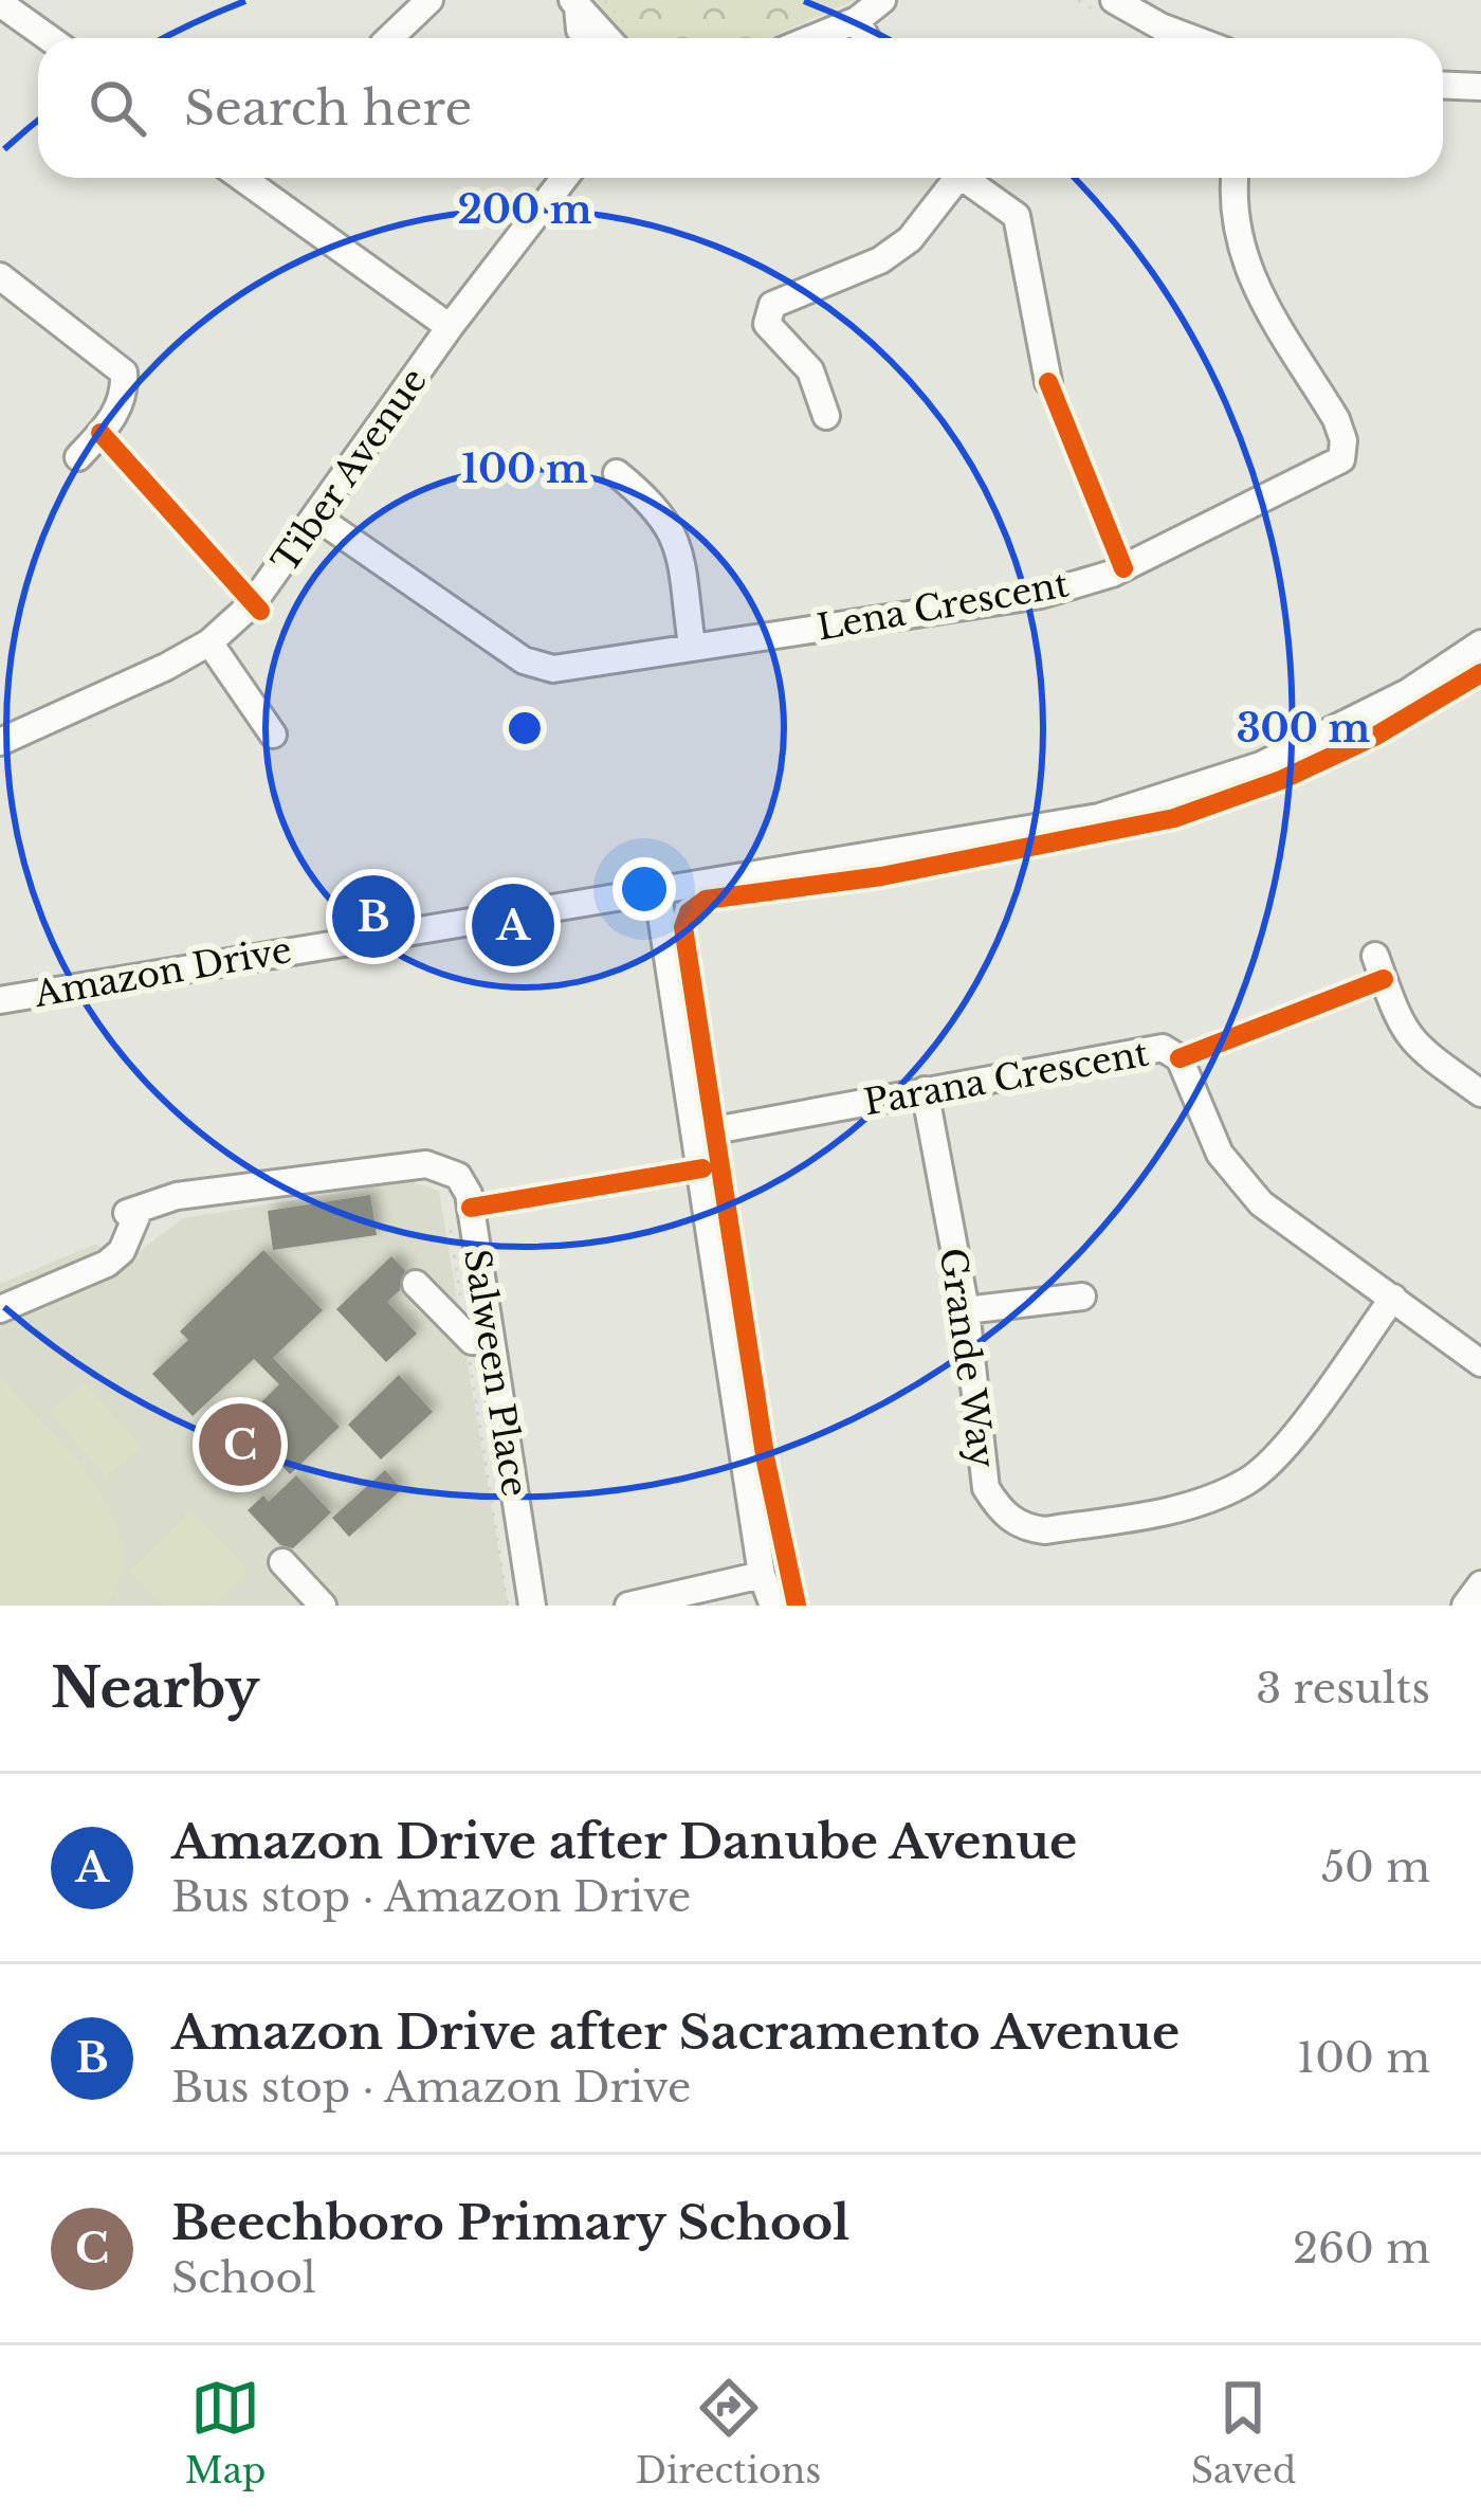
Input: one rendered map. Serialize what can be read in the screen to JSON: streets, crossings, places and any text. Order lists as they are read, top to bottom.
{
  "streets": {
    "street": [
      "Tiber Avenue",
      "Lena Crescent",
      "Amazon Drive",
      "Parana Crescent",
      "Grande Way",
      "Salween Place"
    ]
  },
  "crossings": [
    ["Tiber Avenue", "Lena Crescent"],
    ["Parana Crescent", "Grande Way"]
  ],
  "page": {
    "search": "Search here",
    "pins": ["B", "A", "C"],
    "heading": ["Nearby", "3 results"],
    "list": [
      {
        "mark": "A",
        "name": "Amazon Drive after Danube Avenue",
        "note": "Bus stop · Amazon Drive",
        "value": "50 m"
      },
      {
        "mark": "B",
        "name": "Amazon Drive after Sacramento Avenue",
        "note": "Bus stop · Amazon Drive",
        "value": "100 m"
      },
      {
        "mark": "C",
        "name": "Beechboro Primary School",
        "note": "School",
        "value": "260 m"
      }
    ],
    "nav": ["Map", "Directions", "Saved"]
  },
  "rings": ["200 m", "100 m", "300 m"]
}
